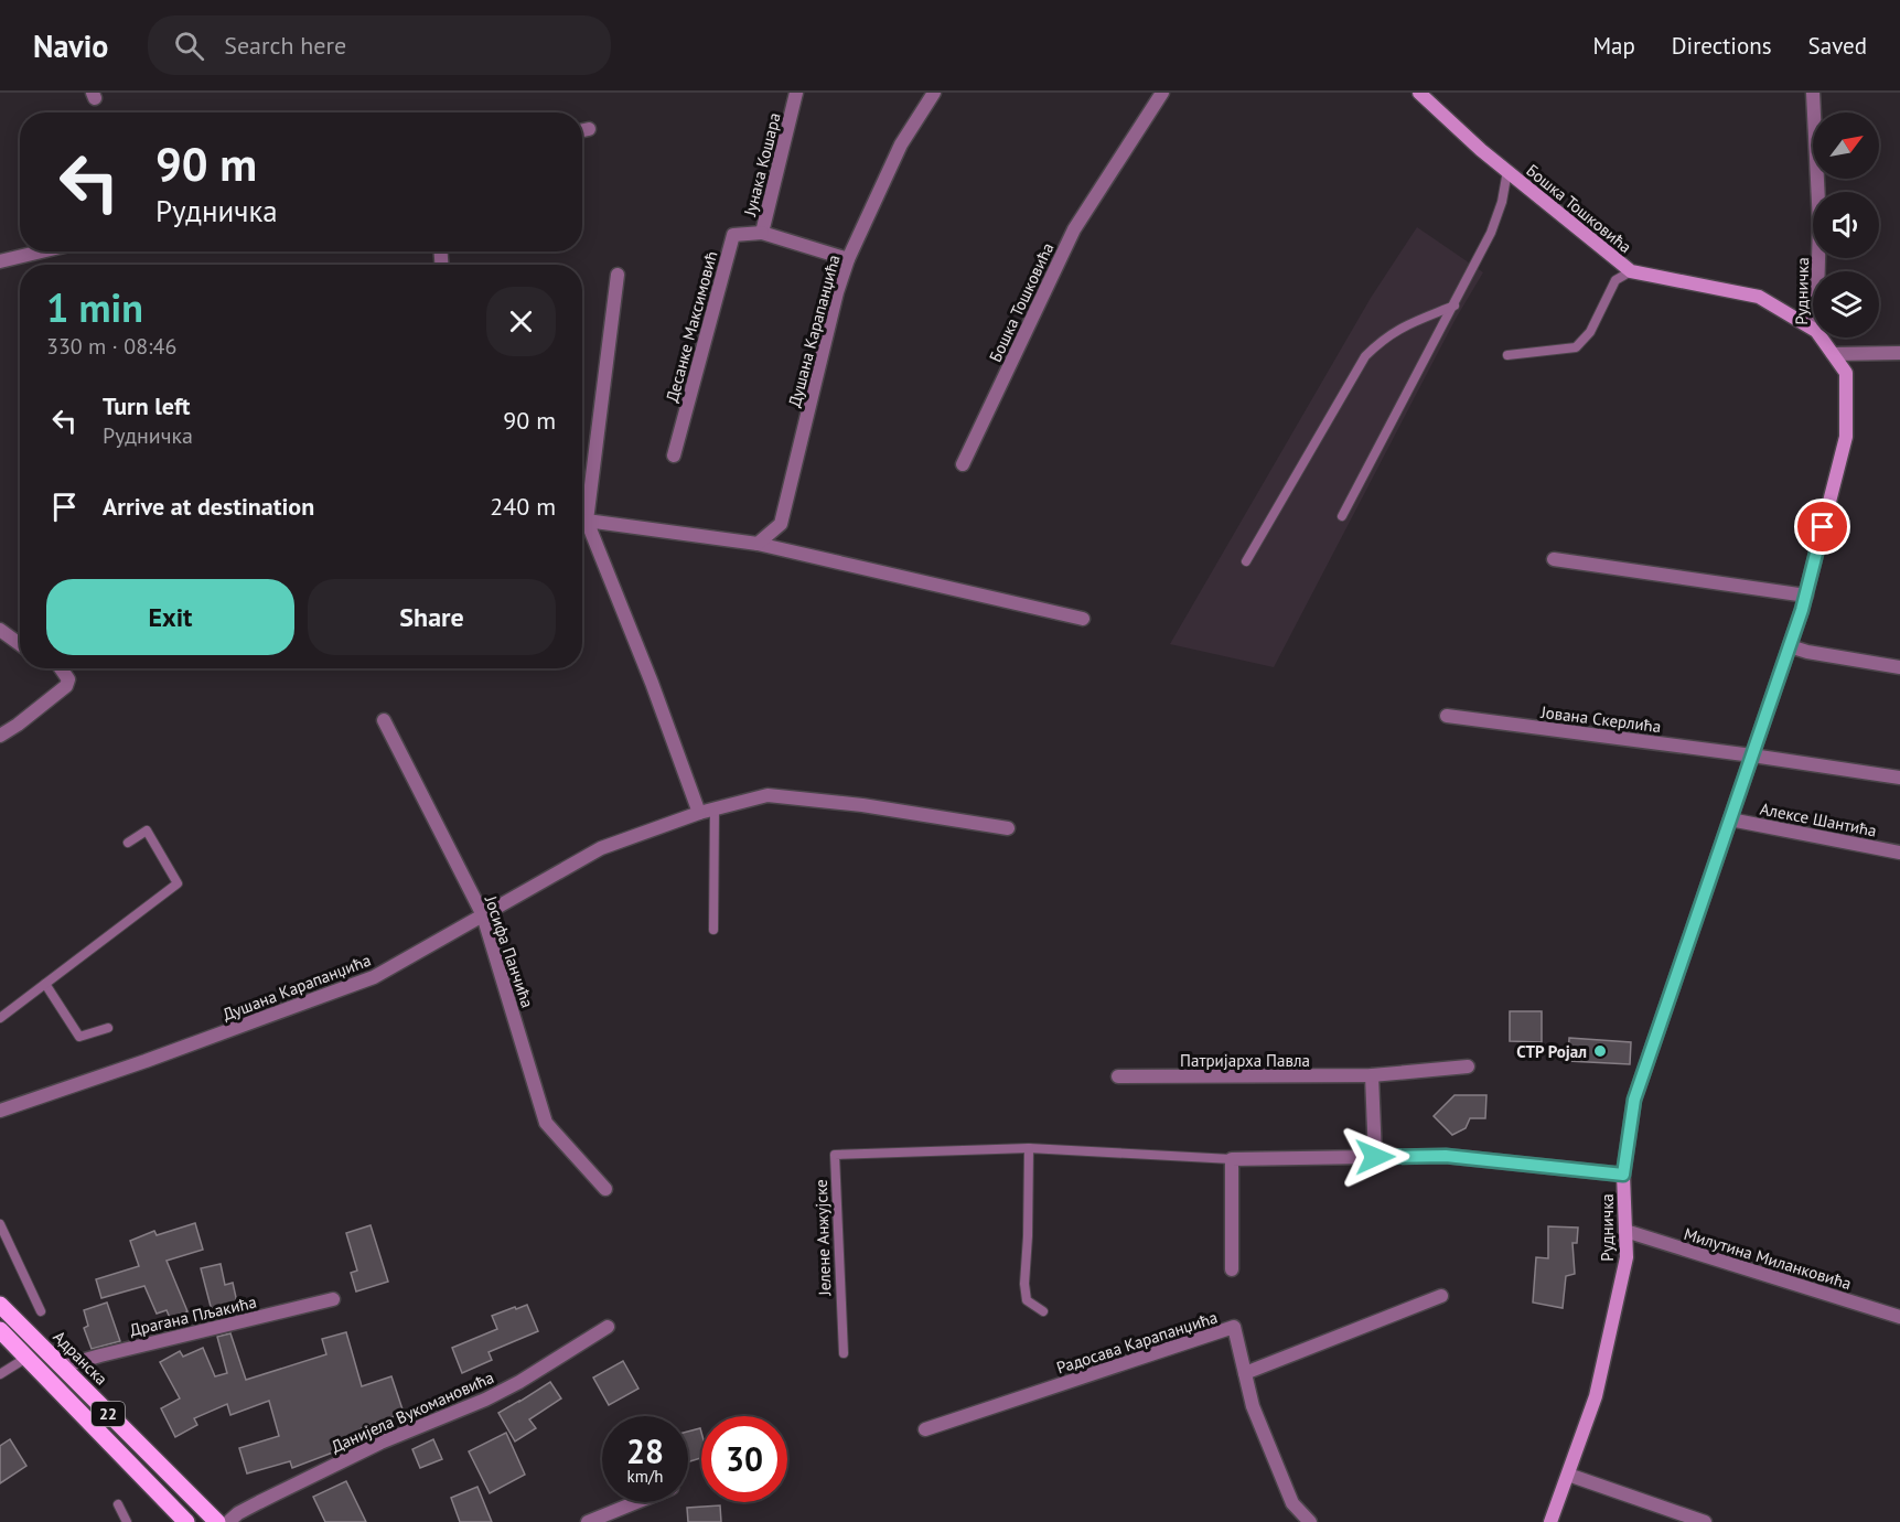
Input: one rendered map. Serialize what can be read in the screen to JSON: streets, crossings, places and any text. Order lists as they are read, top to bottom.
{
  "streets": {
    "main road": ["Адранска", "22"],
    "street": [
      "Јунака Кошара",
      "Бошка Тошковића",
      "Рудничка",
      "Десанке Максимовић",
      "Душана Карапанџића",
      "Јована Скерлића",
      "Алексе Шантића",
      "Јосифа Панчића",
      "Патријарха Павла",
      "Јелене Анжујске",
      "Милутина Миланковића",
      "Драгана Пљакића",
      "Радосава Карапанџића",
      "Данијела Вукомановића"
    ]
  },
  "crossings": [
    ["Јунака Кошара", "Десанке Максимовић"],
    ["Јунака Кошара", "Душана Карапанџића"],
    ["Рудничка", "Јована Скерлића"],
    ["Рудничка", "Алексе Шантића"],
    ["Рудничка", "Јелене Анжујске"],
    ["Рудничка", "Милутина Миланковића"],
    ["Душана Карапанџића", "Јосифа Панчића"],
    ["Драгана Пљакића", "Адранска"]
  ],
  "places": ["СТР Ројал"],
  "north": "top right",
  "page": {
    "header": "Navio",
    "search": "Search here",
    "nav": ["Map", "Directions", "Saved"],
    "turn": ["90 m", "Рудничка"],
    "heading": ["1 min", "330 m · 08:46"],
    "list": [
      {
        "name": "Turn left",
        "note": "Рудничка",
        "value": "90 m"
      },
      {
        "name": "Arrive at destination",
        "value": "240 m"
      }
    ],
    "buttons": ["Exit", "Share"],
    "speed": "28 km/h",
    "limit": "30"
  }
}
